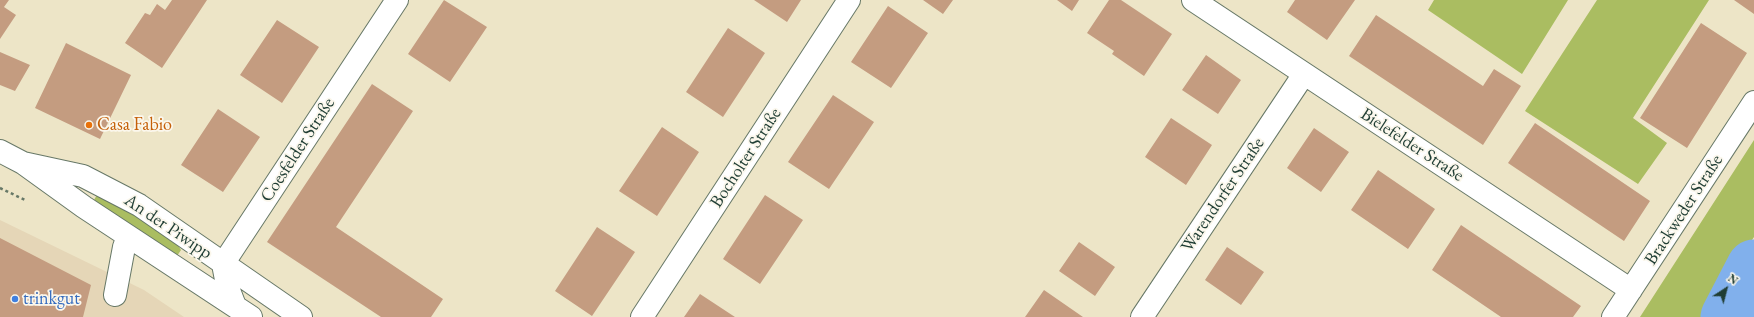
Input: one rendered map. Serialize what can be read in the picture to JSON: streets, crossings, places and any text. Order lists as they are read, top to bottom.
{
  "streets": {
    "street": [
      "Bielefelder Straße",
      "Coesfelder Straße",
      "Bocholter Straße",
      "Warendorfer Straße",
      "Brackweder Straße",
      "An der Piwipp"
    ]
  },
  "crossings": [
    ["Bielefelder Straße", "Warendorfer Straße"],
    ["Bielefelder Straße", "Brackweder Straße"],
    ["Coesfelder Straße", "An der Piwipp"]
  ],
  "places": ["Casa Fabio", "trinkgut"],
  "north": "top right"
}
